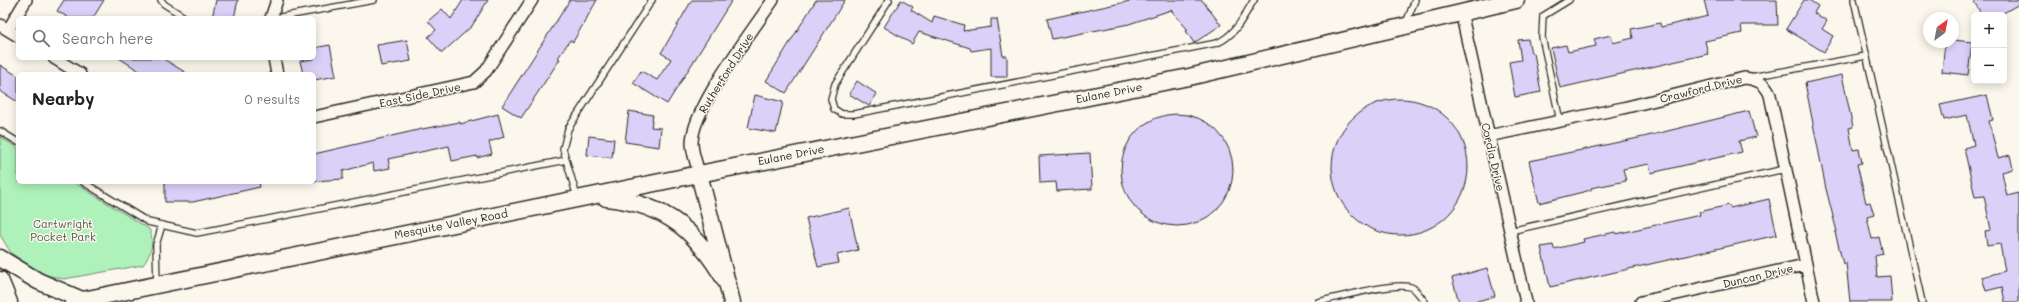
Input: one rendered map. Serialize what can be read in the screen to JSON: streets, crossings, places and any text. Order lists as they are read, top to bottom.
{
  "streets": {
    "street": [
      "Rutherford Drive",
      "Crawford Drive",
      "Eulane Drive",
      "East Side Drive",
      "Cordia Drive",
      "Mesquite Valley Road",
      "Duncan Drive"
    ]
  },
  "crossings": [
    ["Rutherford Drive", "Eulane Drive"],
    ["Rutherford Drive", "Mesquite Valley Road"],
    ["Crawford Drive", "Cordia Drive"],
    ["Crawford Drive", "Duncan Drive"],
    ["Eulane Drive", "Cordia Drive"],
    ["Eulane Drive", "Mesquite Valley Road"]
  ],
  "parks": ["Cartwright Pocket Park"],
  "north": "top right",
  "page": {
    "map_buttons": ["+", "−"],
    "search": "Search here",
    "heading": ["Nearby", "0 results"]
  }
}
